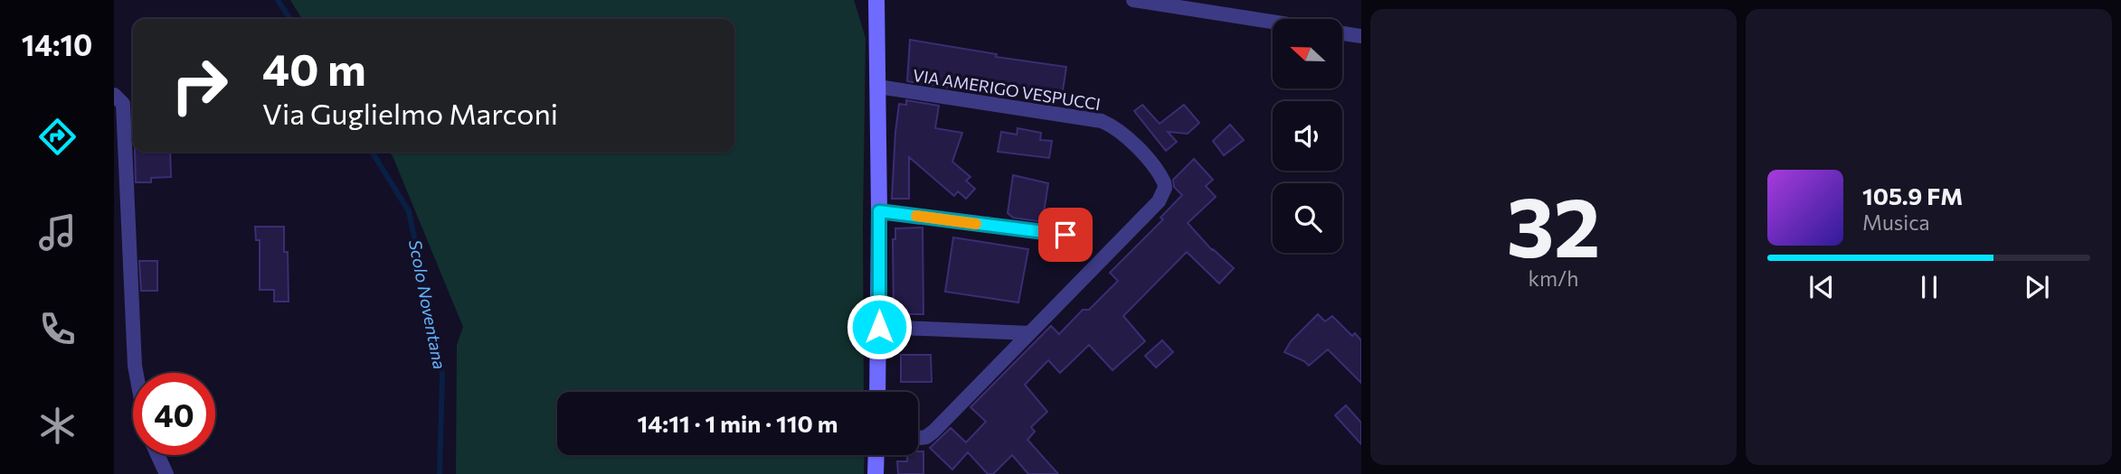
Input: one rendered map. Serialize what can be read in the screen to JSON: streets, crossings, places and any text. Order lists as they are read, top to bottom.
{
  "streets": {
    "street": ["VIA AMERIGO VESPUCCI"]
  },
  "water": ["Scolo Noventana"],
  "north": "left",
  "page": {
    "tabs": "14:10",
    "tile": ["32", "km/h"],
    "turn": ["40 m", "Via Guglielmo Marconi"],
    "song": ["105.9 FM", "Musica"],
    "limit": "40",
    "trip": "14:11 · 1 min · 110 m"
  }
}
